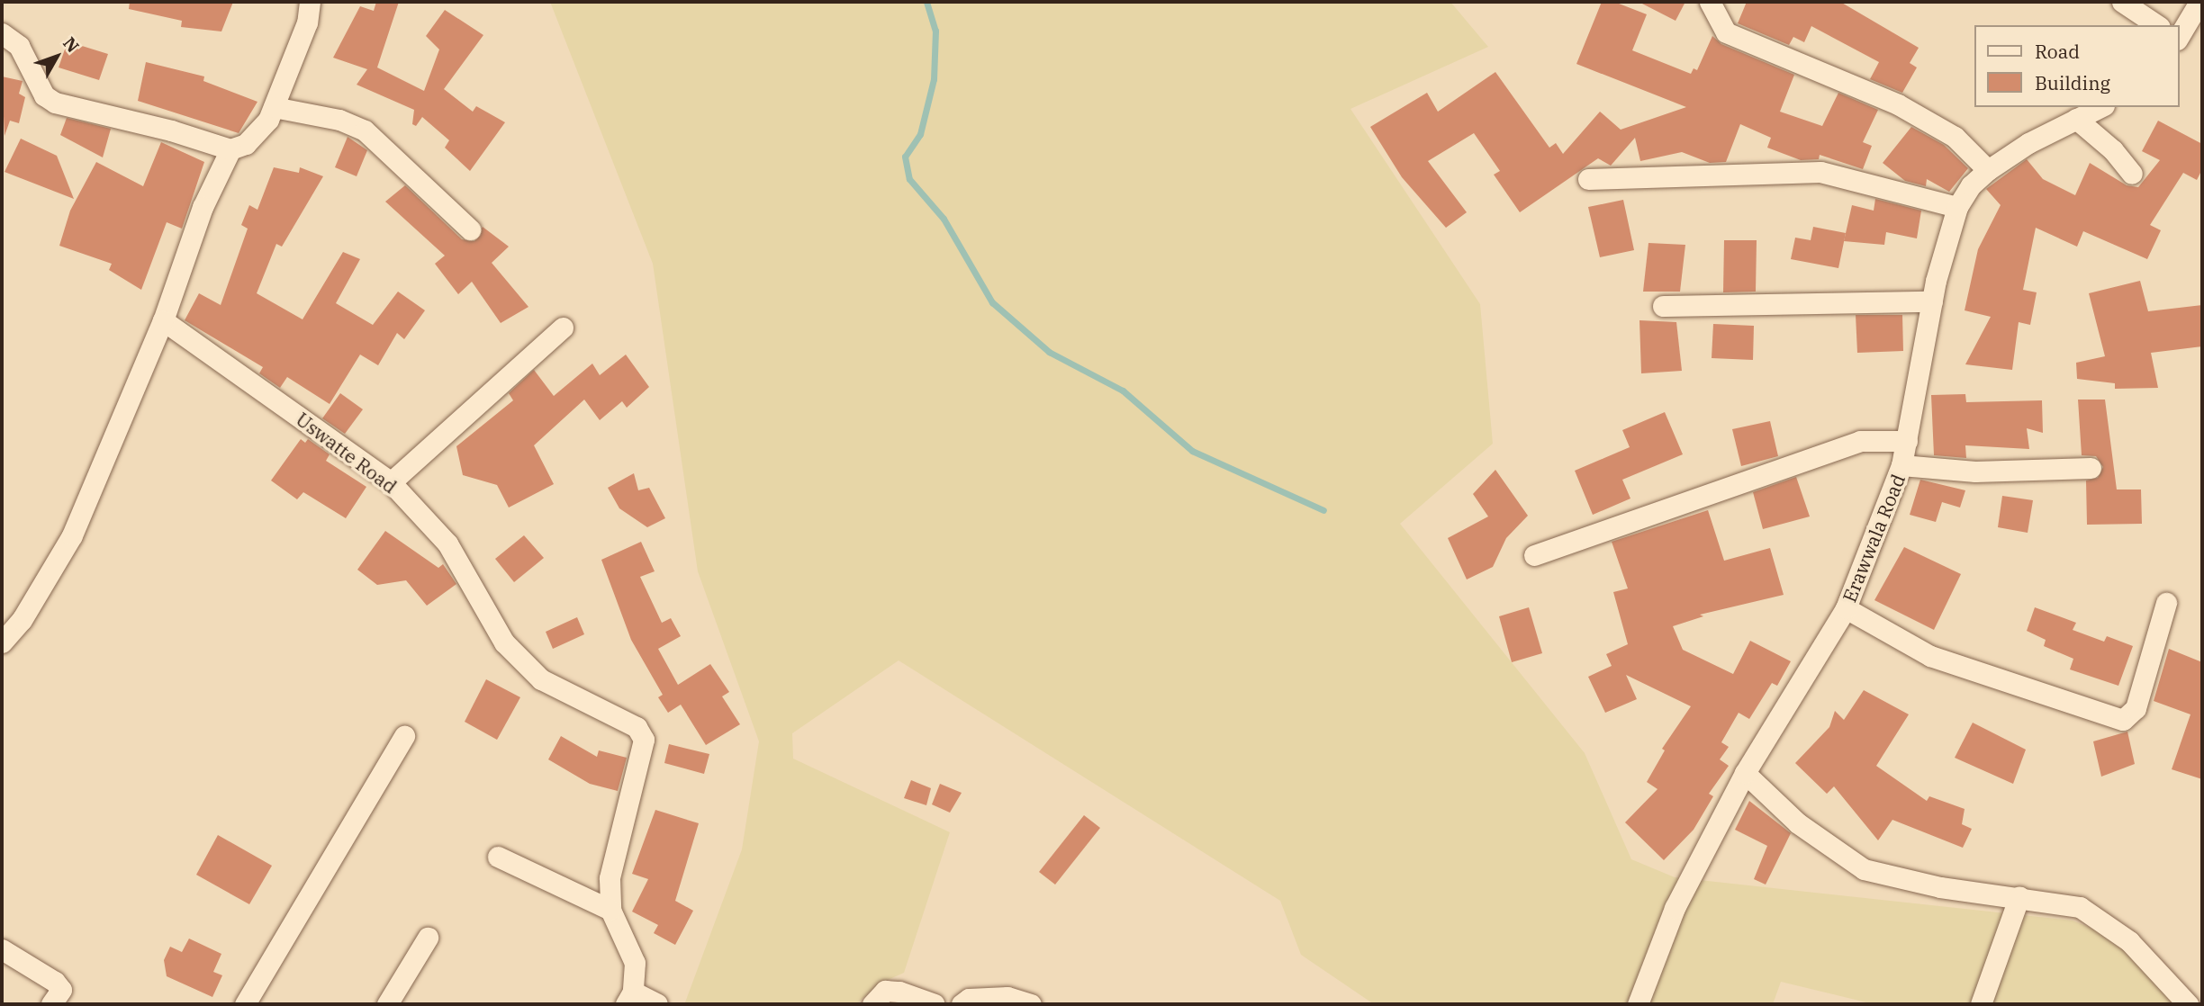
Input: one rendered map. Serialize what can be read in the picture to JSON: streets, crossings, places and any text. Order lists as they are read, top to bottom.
{
  "streets": {
    "street": ["Uswatte Road", "Erawwala Road"]
  },
  "legend": ["Road", "Building"],
  "north": "top right"
}
